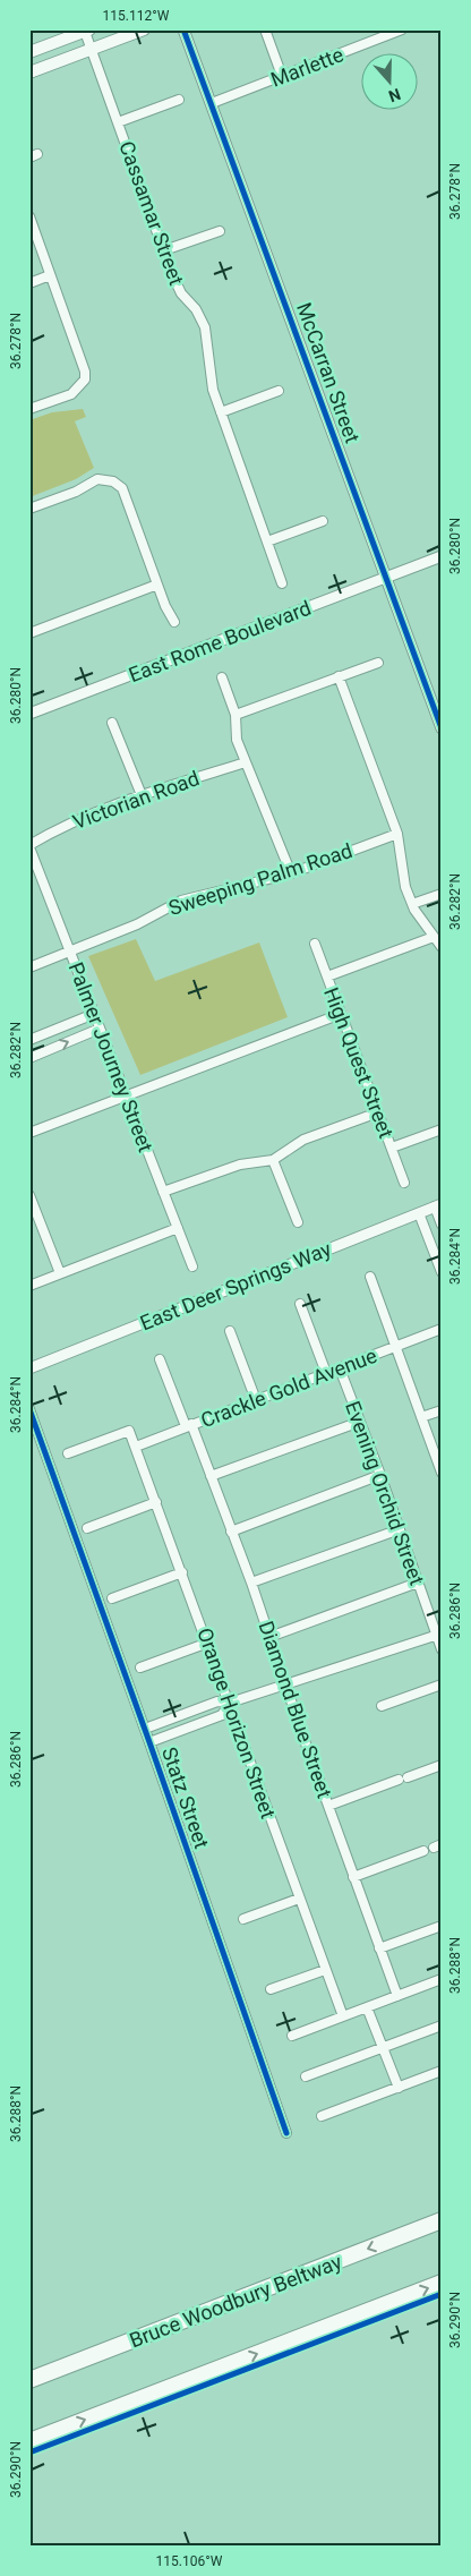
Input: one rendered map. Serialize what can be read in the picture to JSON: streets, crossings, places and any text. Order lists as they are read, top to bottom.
{
  "streets": {
    "highway": ["Bruce Woodbury Beltway"],
    "street": [
      "Marlette",
      "Cassamar Street",
      "McCarran Street",
      "East Rome Boulevard",
      "Victorian Road",
      "Sweeping Palm Road",
      "Palmer Journey Street",
      "High Quest Street",
      "East Deer Springs Way",
      "Crackle Gold Avenue",
      "Evening Orchid Street",
      "Diamond Blue Street",
      "Orange Horizon Street",
      "Statz Street"
    ]
  },
  "crossings": [
    ["Marlette", "McCarran Street"],
    ["McCarran Street", "East Rome Boulevard"],
    ["Victorian Road", "Palmer Journey Street"],
    ["Sweeping Palm Road", "Palmer Journey Street"],
    ["Crackle Gold Avenue", "Evening Orchid Street"],
    ["Crackle Gold Avenue", "Diamond Blue Street"],
    ["Crackle Gold Avenue", "Orange Horizon Street"]
  ],
  "north": "bottom",
  "coordinates": [
    "115.112°W",
    "36.278°N",
    "36.280°N",
    "36.282°N",
    "36.284°N",
    "36.286°N",
    "36.288°N",
    "36.290°N",
    "115.106°W"
  ]
}
